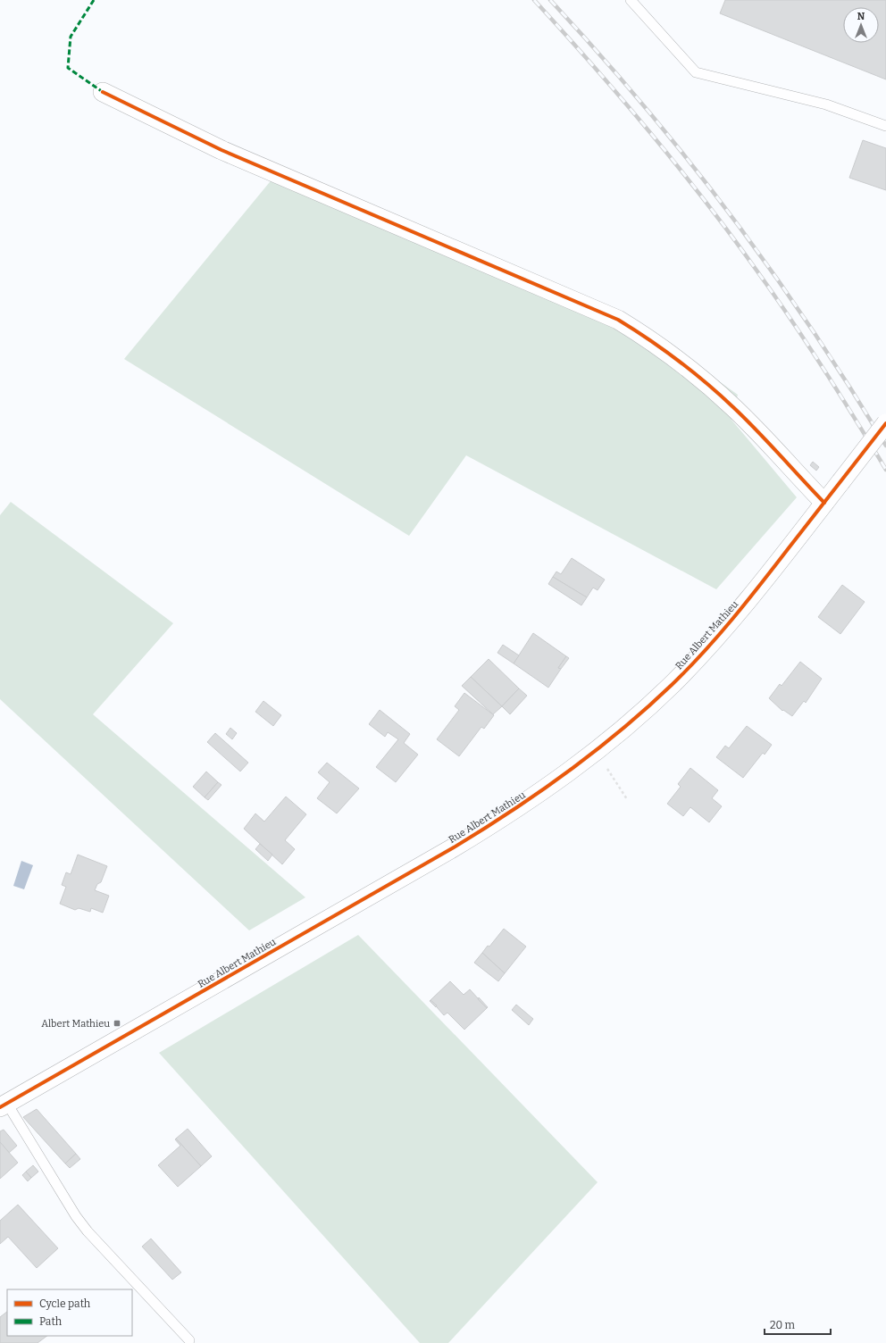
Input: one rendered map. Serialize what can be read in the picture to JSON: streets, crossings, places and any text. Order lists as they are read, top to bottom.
{
  "streets": {
    "street": ["Rue Albert Mathieu"]
  },
  "places": {
    "transit": ["Albert Mathieu"]
  },
  "legend": ["Cycle path", "Path"],
  "scale_bar": "20 m",
  "north": "top"
}
